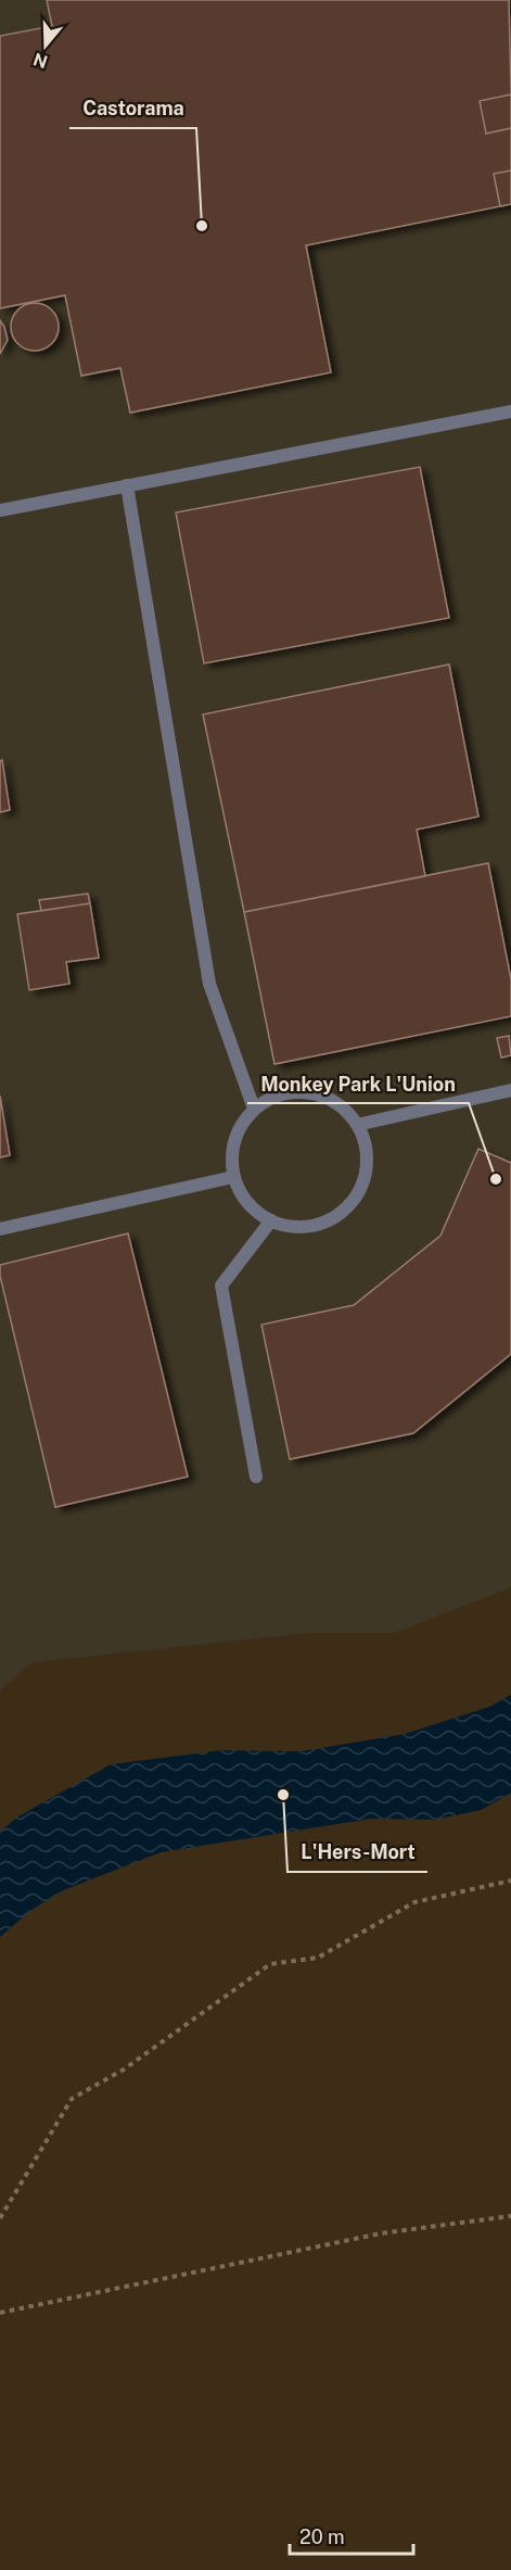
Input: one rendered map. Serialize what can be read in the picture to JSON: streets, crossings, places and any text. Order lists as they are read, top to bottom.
{
  "places": ["Castorama", "Monkey Park L'Union", "L'Hers-Mort"],
  "scale_bar": "20 m",
  "north": "bottom"
}
